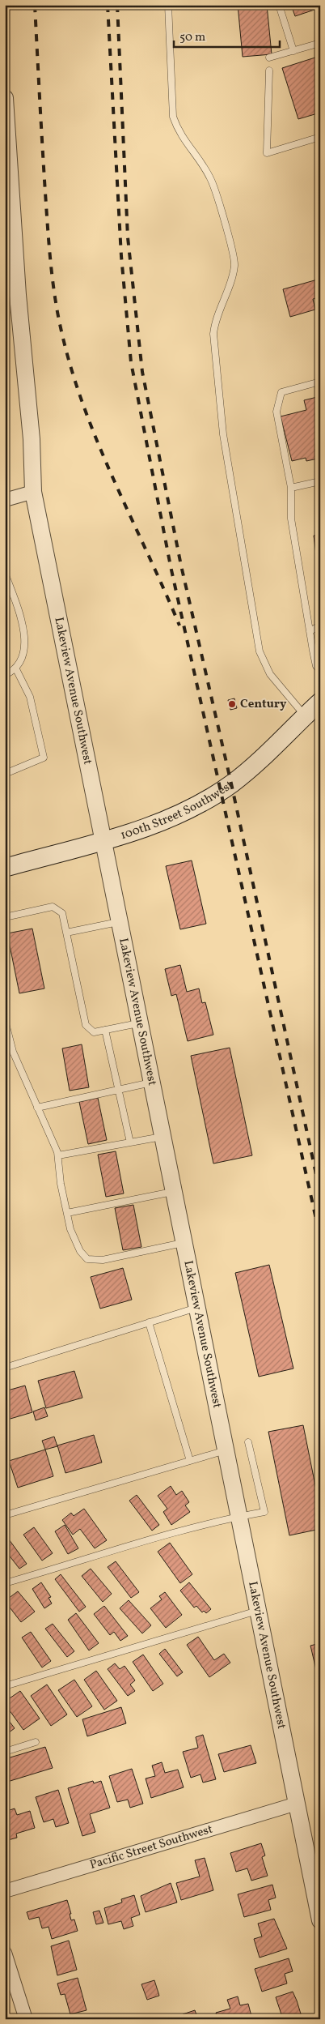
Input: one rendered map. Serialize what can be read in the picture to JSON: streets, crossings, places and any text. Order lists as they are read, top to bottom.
{
  "streets": {
    "main road": ["100th Street Southwest"],
    "street": ["Lakeview Avenue Southwest", "Pacific Street Southwest"]
  },
  "crossings": [
    ["Lakeview Avenue Southwest", "100th Street Southwest"],
    ["Lakeview Avenue Southwest", "Pacific Street Southwest"]
  ],
  "places": ["Century"],
  "scale_bar": "50 m"
}
